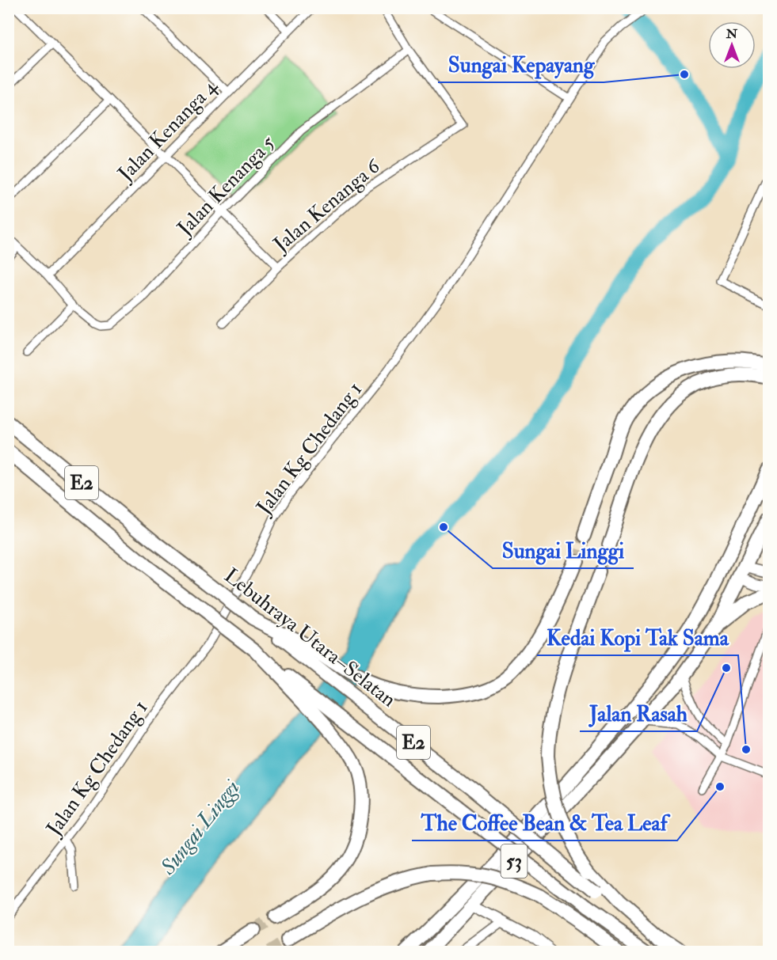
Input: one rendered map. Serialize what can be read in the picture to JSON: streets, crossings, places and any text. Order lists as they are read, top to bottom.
{
  "streets": {
    "highway": ["E2", "Lebuhraya Utara–Selatan", "53"],
    "street": [
      "Jalan Kenanga 4",
      "Jalan Kenanga 5",
      "Jalan Kenanga 6",
      "Jalan Kg Chedang 1"
    ]
  },
  "crossings": [
    ["Jalan Kenanga 4", "Jalan Kenanga 5"],
    ["Jalan Kenanga 5", "Jalan Kenanga 6"]
  ],
  "water": ["Sungai Linggi"],
  "places": [
    "Sungai Kepayang",
    "Sungai Linggi",
    "Jalan Rasah",
    "Kedai Kopi Tak Sama",
    "The Coffee Bean & Tea Leaf"
  ],
  "north": "top"
}
